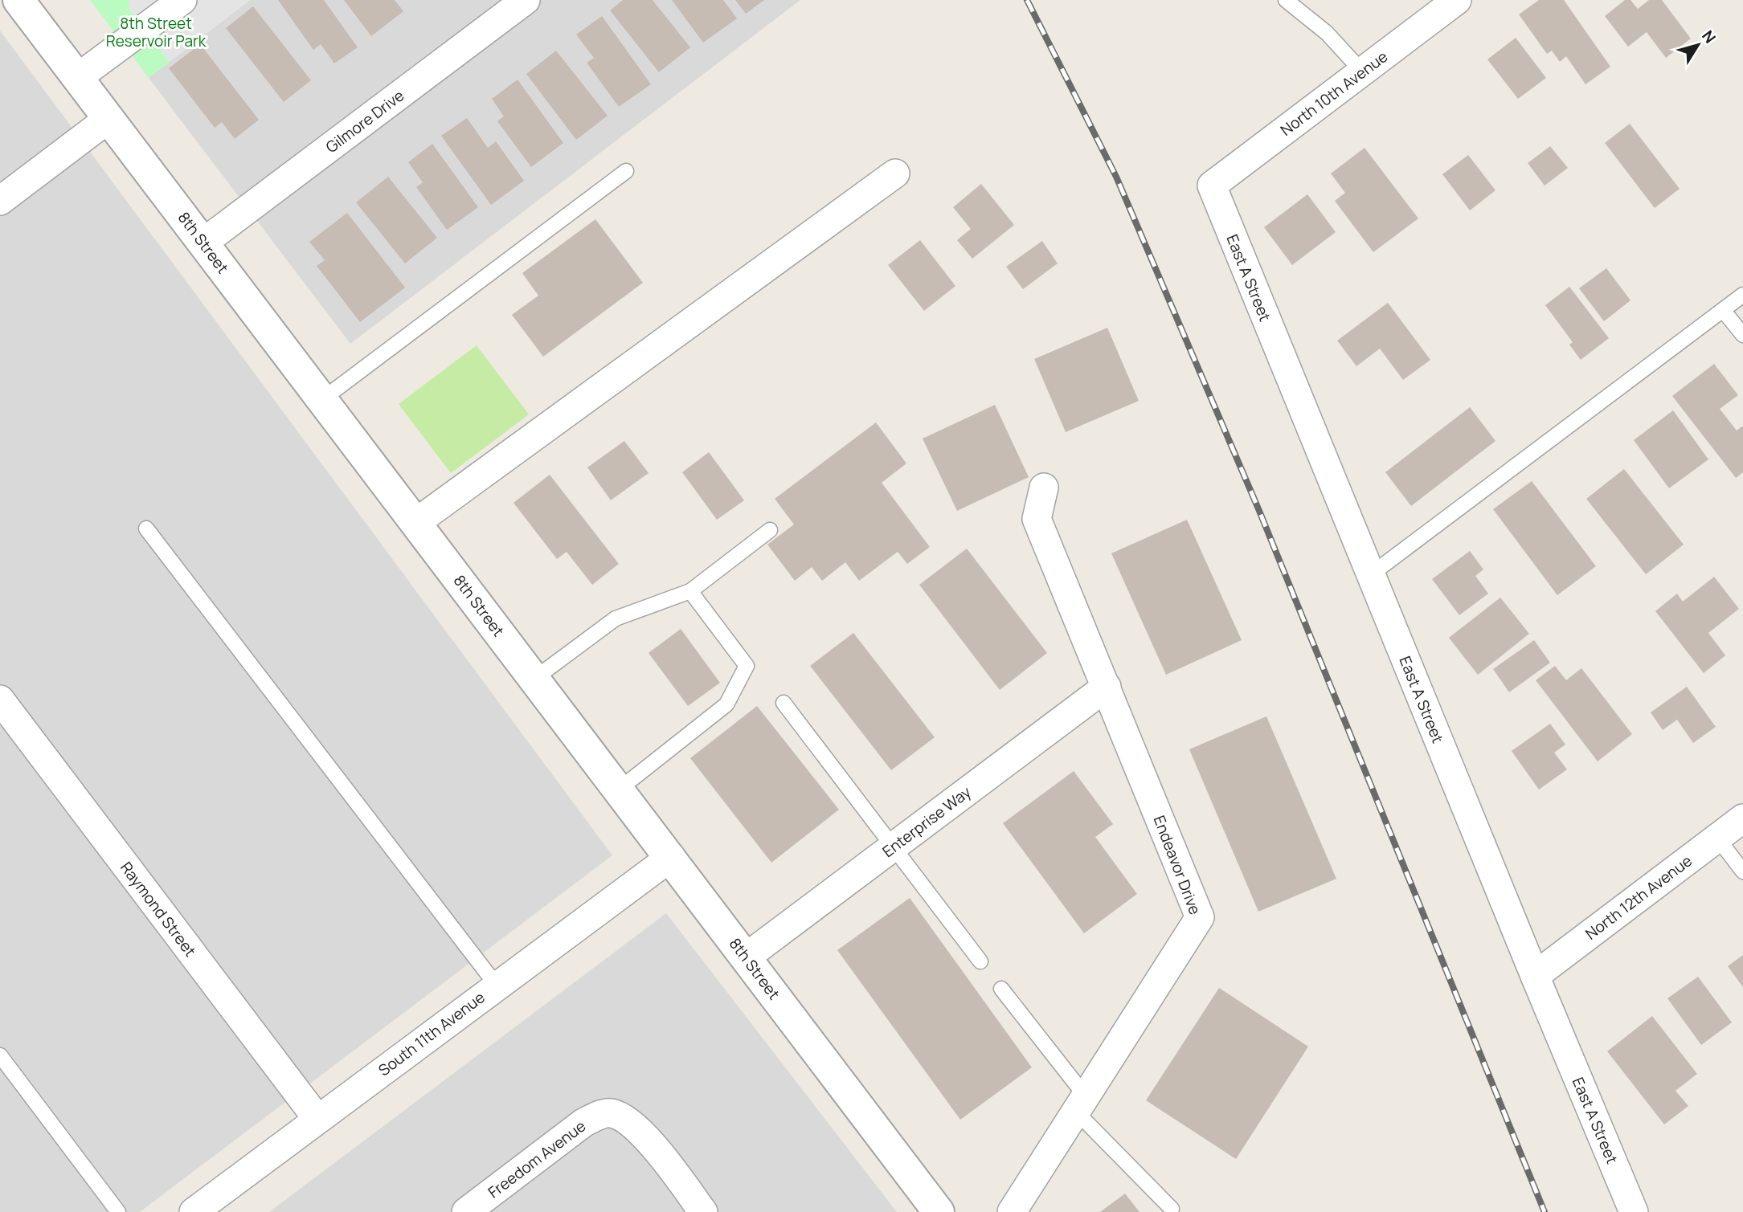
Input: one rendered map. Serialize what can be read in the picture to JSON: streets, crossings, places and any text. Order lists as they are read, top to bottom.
{
  "streets": {
    "street": [
      "North 10th Avenue",
      "Gilmore Drive",
      "8th Street",
      "East A Street",
      "Enterprise Way",
      "Endeavor Drive",
      "North 12th Avenue",
      "Raymond Street",
      "South 11th Avenue",
      "Freedom Avenue"
    ]
  },
  "crossings": [
    ["North 10th Avenue", "East A Street"],
    ["Gilmore Drive", "8th Street"],
    ["8th Street", "Enterprise Way"],
    ["8th Street", "South 11th Avenue"],
    ["East A Street", "North 12th Avenue"],
    ["Enterprise Way", "Endeavor Drive"],
    ["Raymond Street", "South 11th Avenue"]
  ],
  "parks": ["8th Street Reservoir Park"],
  "north": "top right"
}
